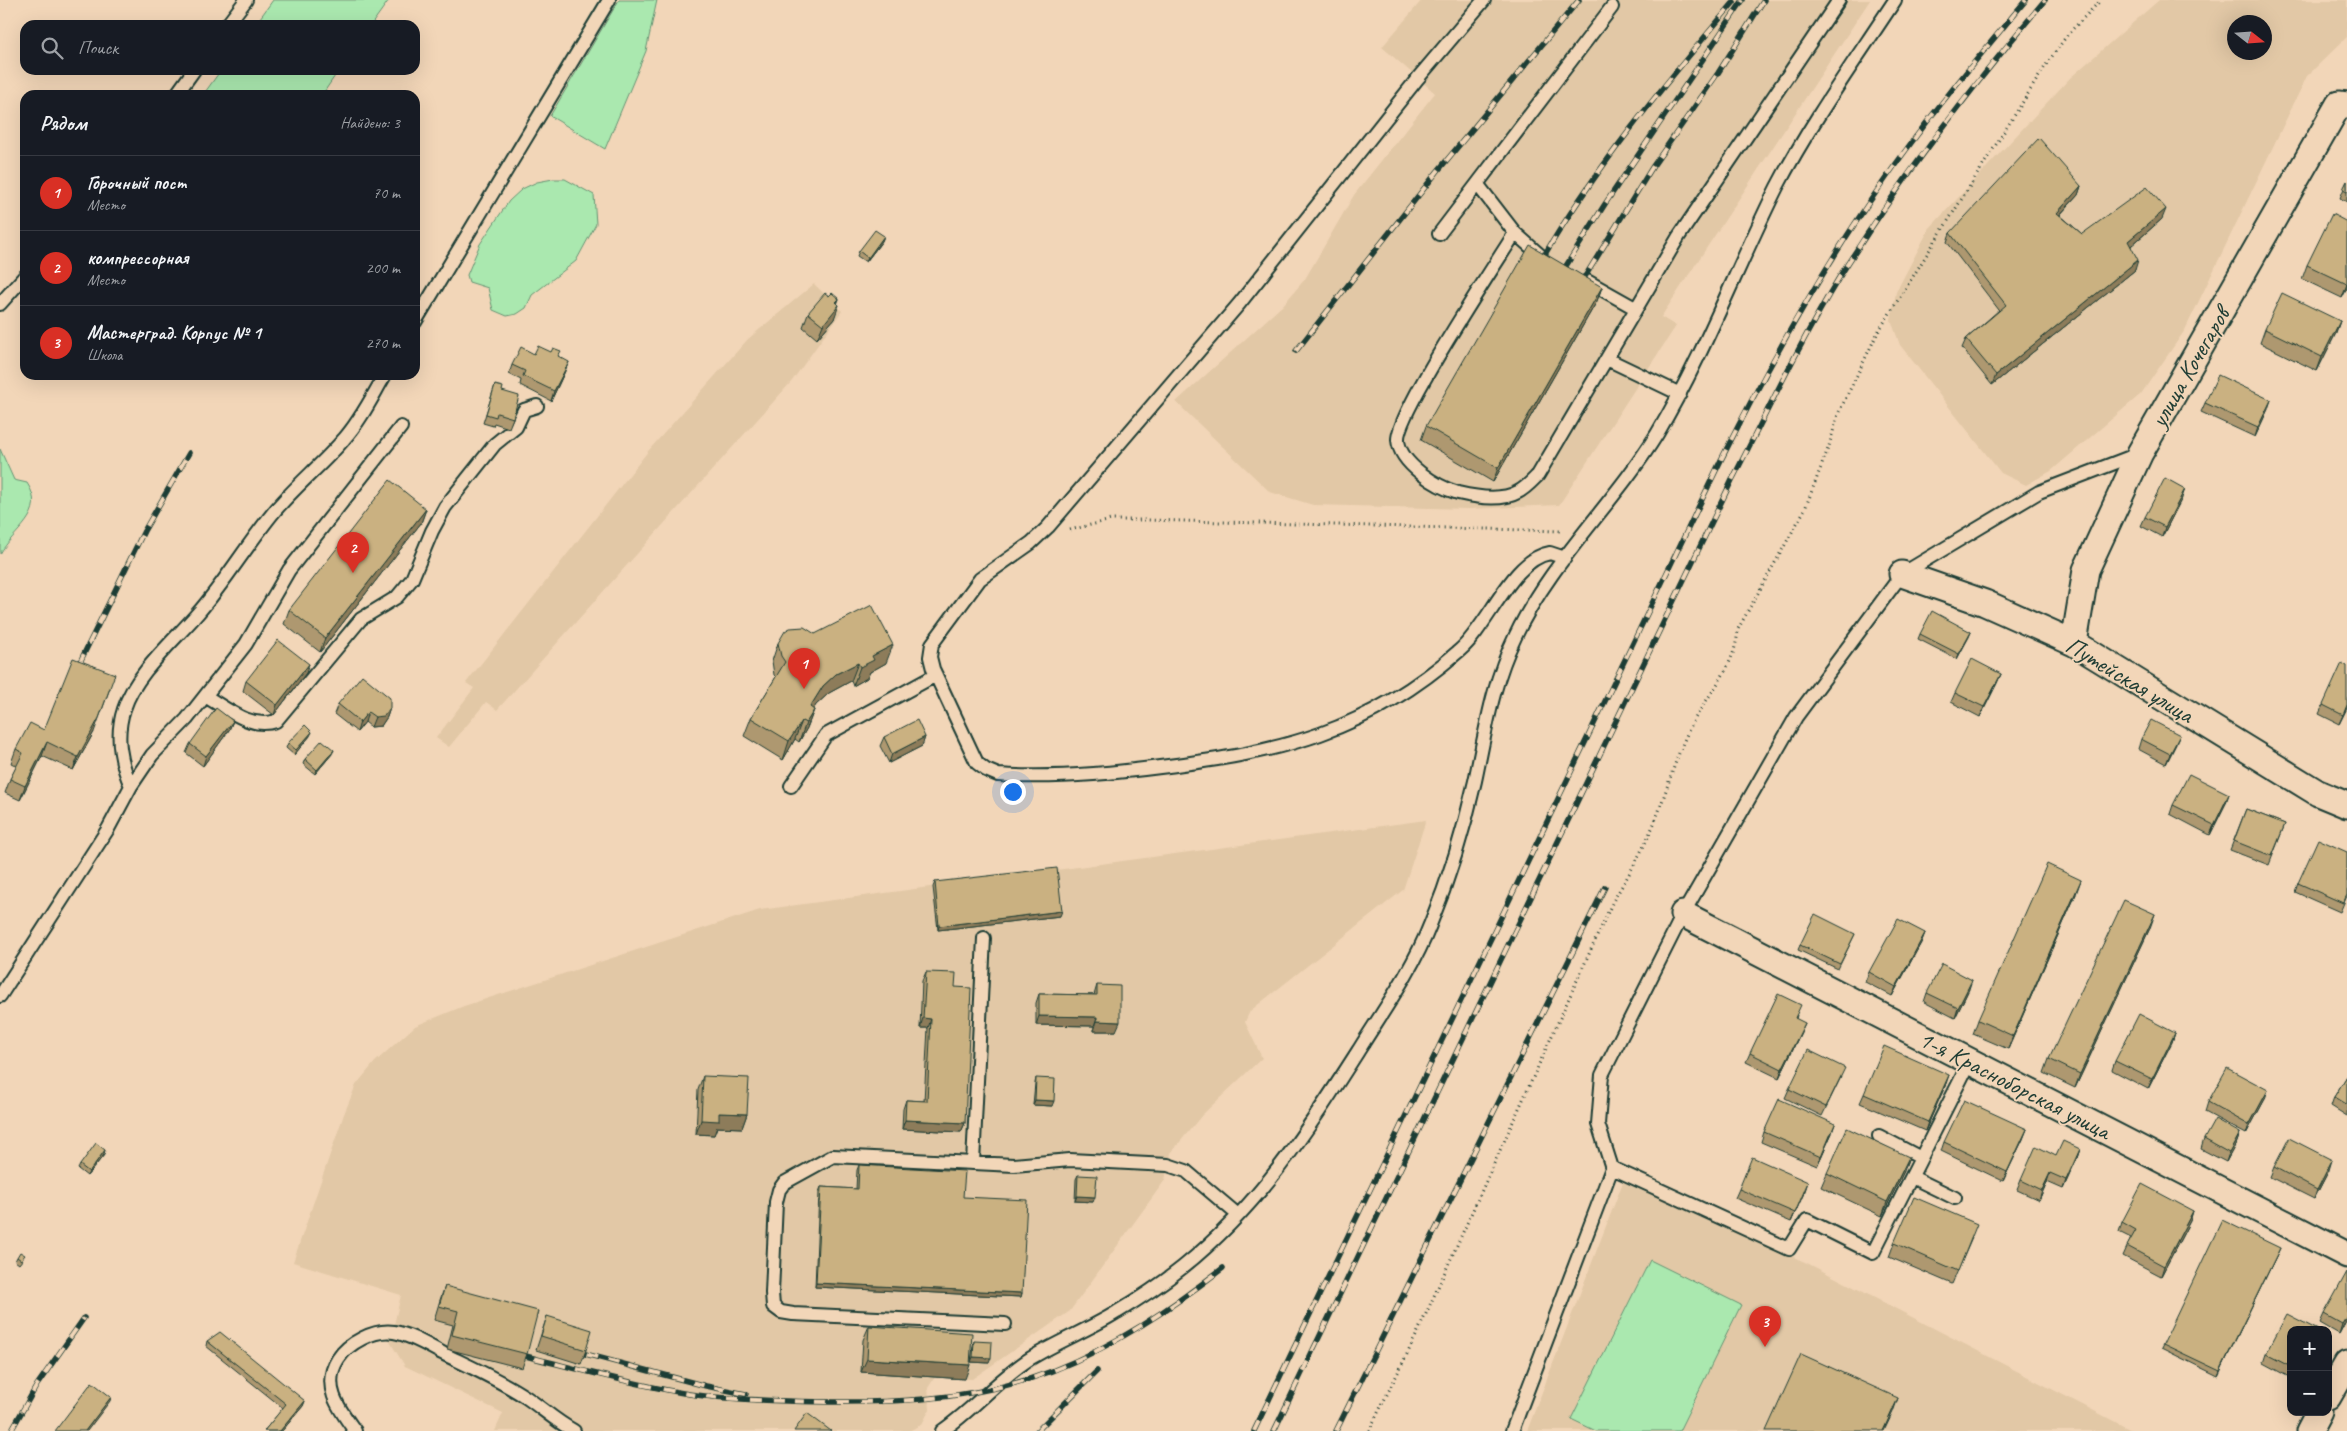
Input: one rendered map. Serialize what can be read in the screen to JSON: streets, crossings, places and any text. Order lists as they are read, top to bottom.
{
  "streets": {
    "street": ["улица Кочегаров", "Путейская улица", "1-я Красноборская улица"]
  },
  "crossings": [
    ["улица Кочегаров", "Путейская улица"]
  ],
  "north": "right",
  "page": {
    "search": "Поиск",
    "heading": ["Рядом", "Найдено: 3"],
    "list": [
      {
        "mark": "1",
        "name": "Горочный пост",
        "note": "Место",
        "value": "70 m"
      },
      {
        "mark": "2",
        "name": "компрессорная",
        "note": "Место",
        "value": "200 m"
      },
      {
        "mark": "3",
        "name": "Мастерград. Корпус № 1",
        "note": "Школа",
        "value": "270 m"
      }
    ],
    "pins": ["2", "1", "3"],
    "map_buttons": ["+", "−"]
  }
}
